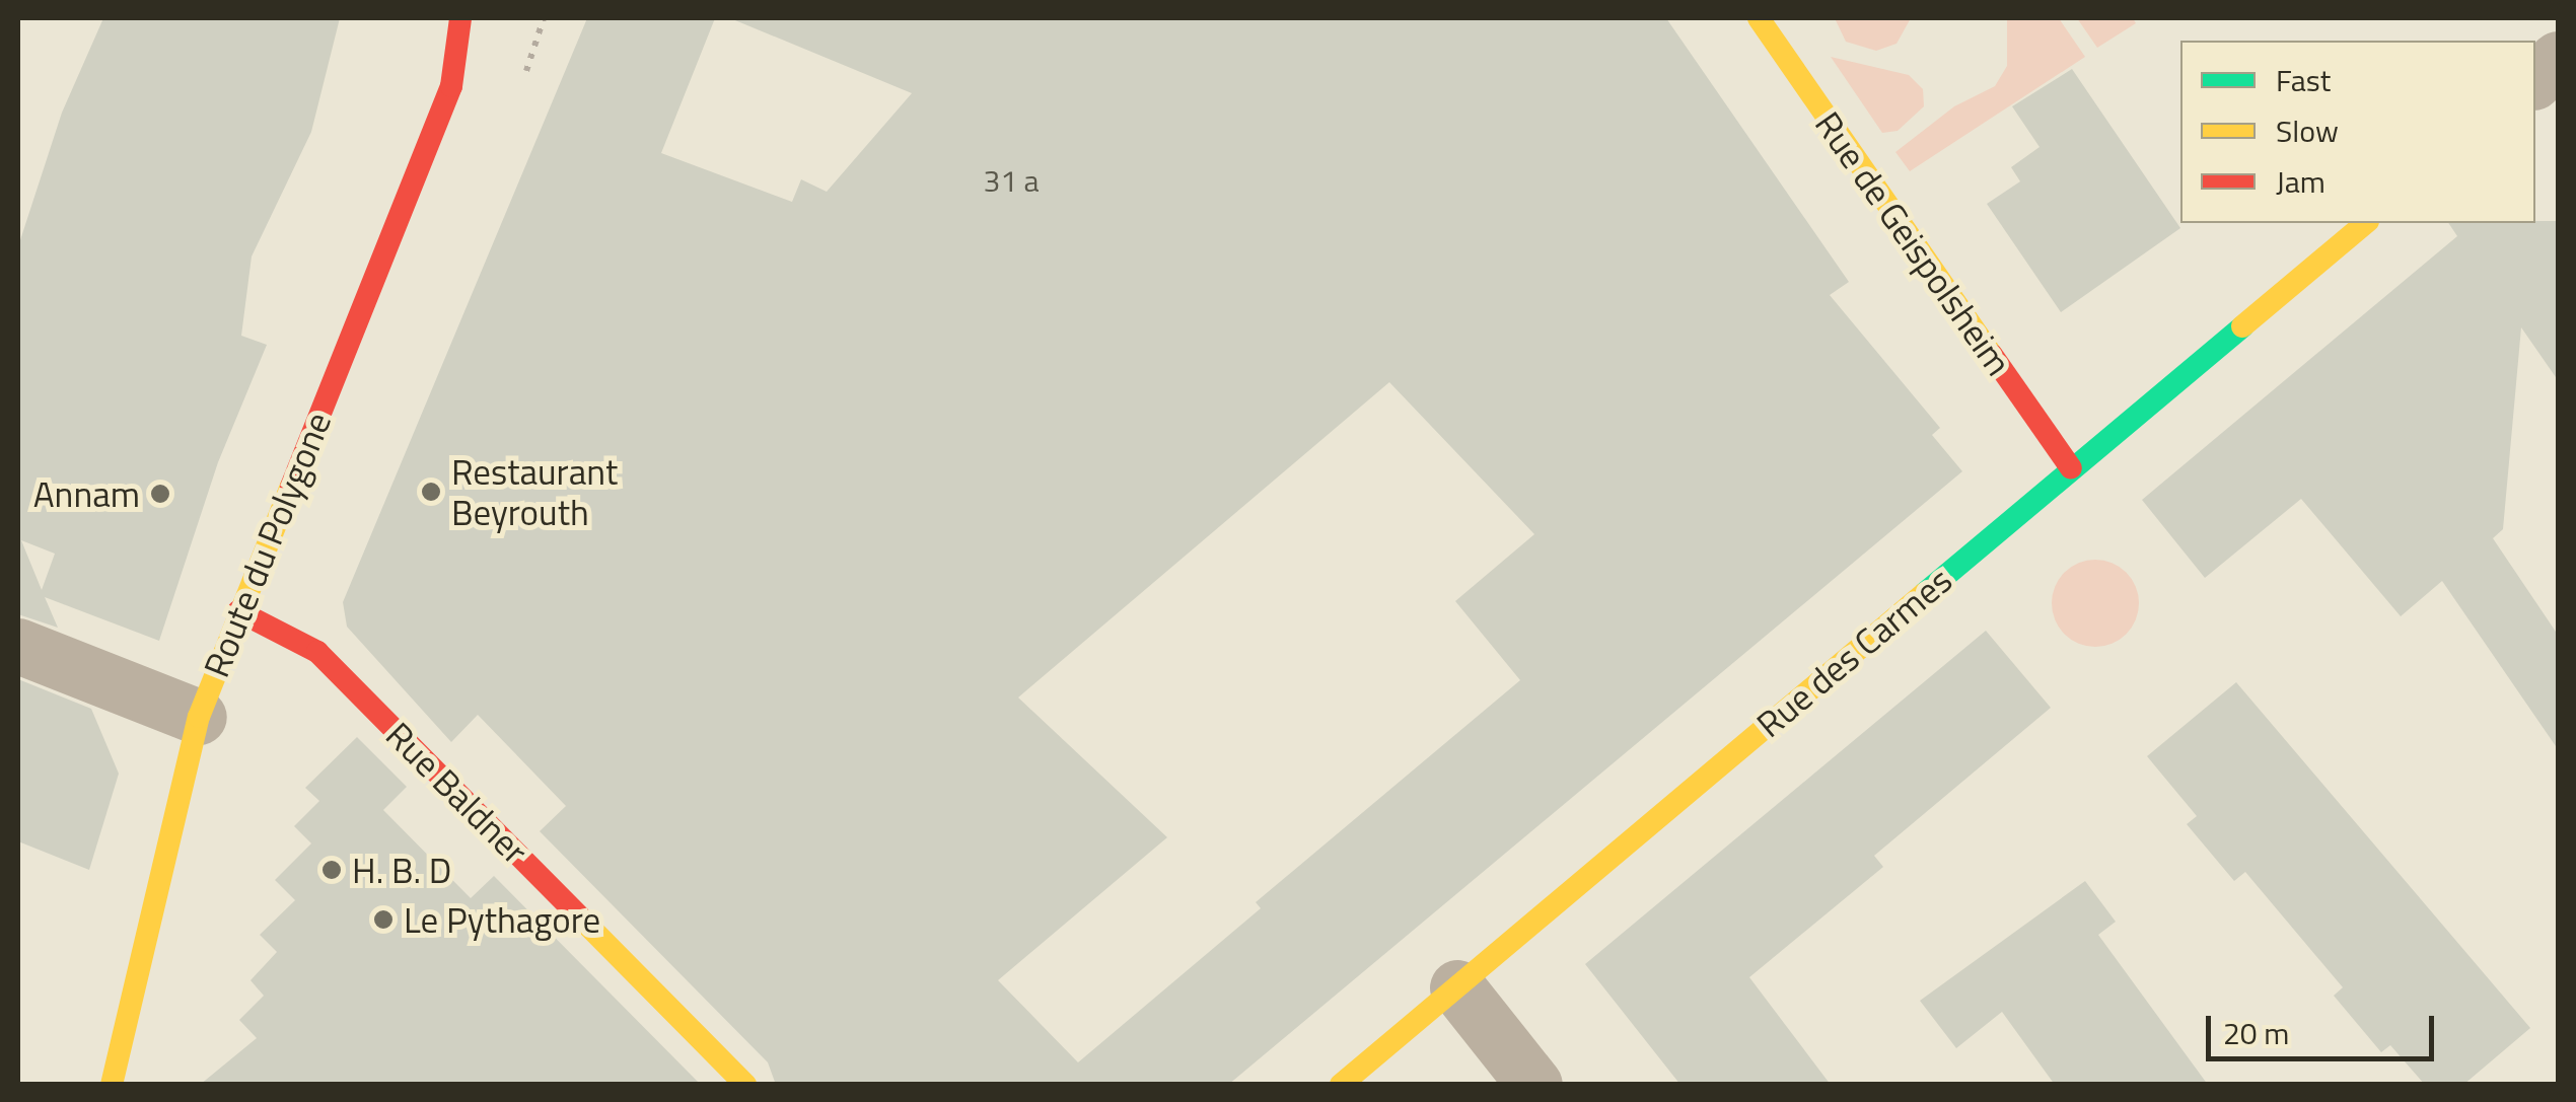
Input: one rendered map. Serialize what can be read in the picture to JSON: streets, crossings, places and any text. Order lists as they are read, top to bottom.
{
  "streets": {
    "street": [
      "Rue de Geispolsheim",
      "Route du Polygone",
      "Rue des Carmes",
      "Rue Baldner"
    ]
  },
  "crossings": [
    ["Rue de Geispolsheim", "Rue des Carmes"],
    ["Route du Polygone", "Rue Baldner"]
  ],
  "places": [
    "Restaurant Beyrouth",
    "Annam",
    "H. B. D",
    "Le Pythagore"
  ],
  "house_numbers": ["31 a"],
  "legend": ["Fast", "Slow", "Jam"],
  "scale_bar": "20 m"
}
